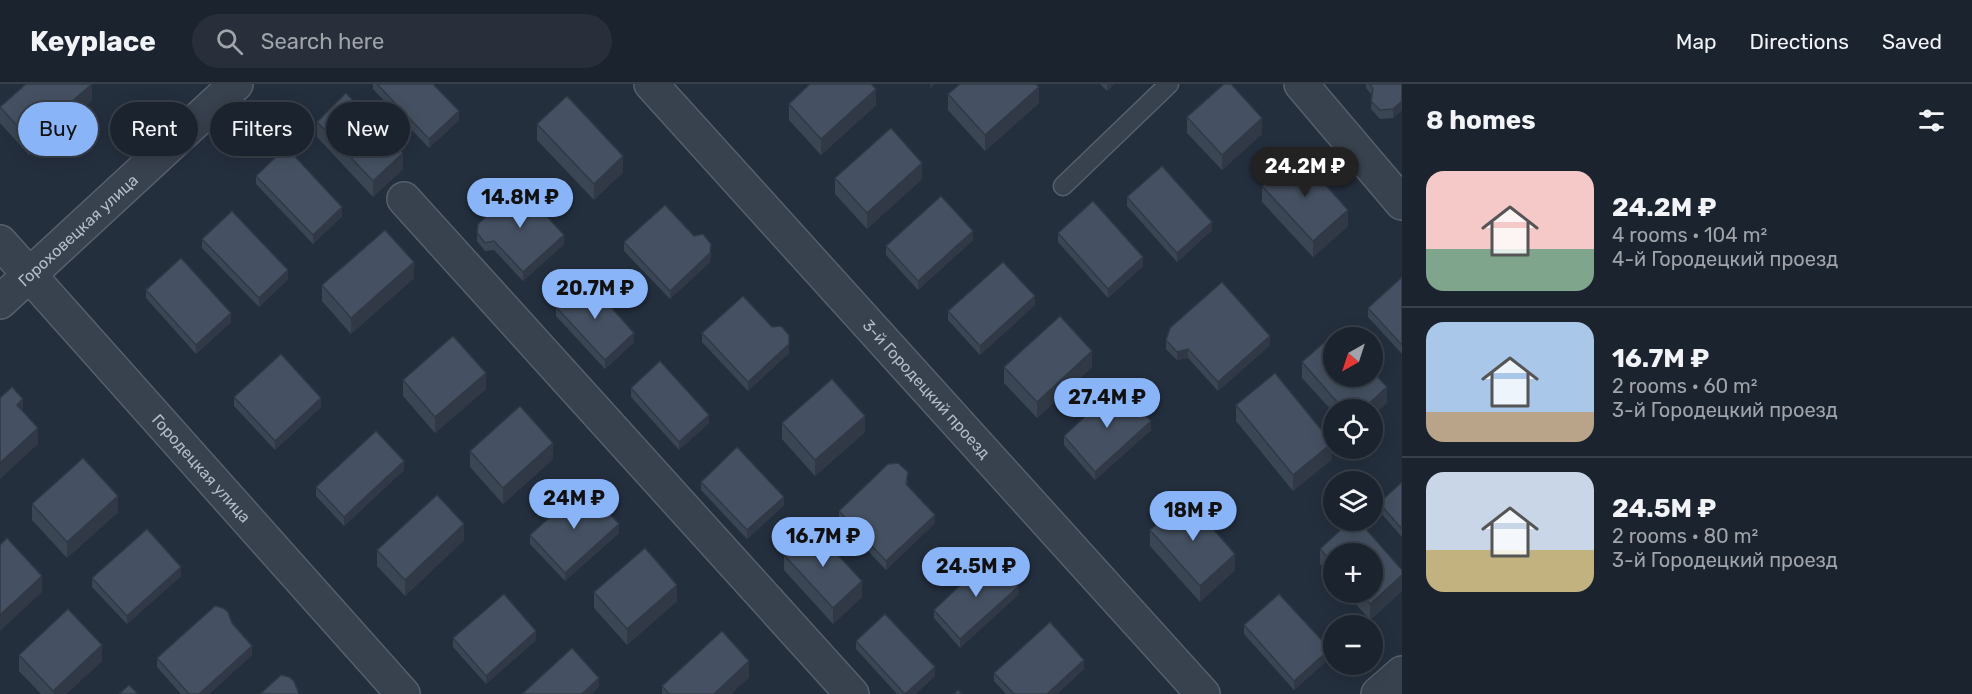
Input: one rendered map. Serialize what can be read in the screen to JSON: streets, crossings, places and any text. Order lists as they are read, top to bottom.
{
  "streets": {
    "street": ["Гороховецкая улица", "3-й Городецкий проезд", "Городецкая улица"]
  },
  "crossings": [
    ["Гороховецкая улица", "Городецкая улица"]
  ],
  "north": "bottom left",
  "page": {
    "header": "Keyplace",
    "search": "Search here",
    "nav": ["Map", "Directions", "Saved"],
    "heading": "8 homes",
    "chip": [
      "Buy",
      "Rent",
      "Filters",
      "New"
    ],
    "price": [
      "24.2M ₽",
      "14.8M ₽",
      "20.7M ₽",
      "27.4M ₽",
      "24M ₽",
      "18M ₽",
      "16.7M ₽",
      "24.5M ₽"
    ],
    "list": [
      {
        "name": "24.2M ₽",
        "note": "4 rooms · 104 m² · 4-й Городецкий проезд"
      },
      {
        "name": "16.7M ₽",
        "note": "2 rooms · 60 m² · 3-й Городецкий проезд"
      },
      {
        "name": "24.5M ₽",
        "note": "2 rooms · 80 m² · 3-й Городецкий проезд"
      }
    ],
    "map_buttons": ["+", "−"]
  }
}
